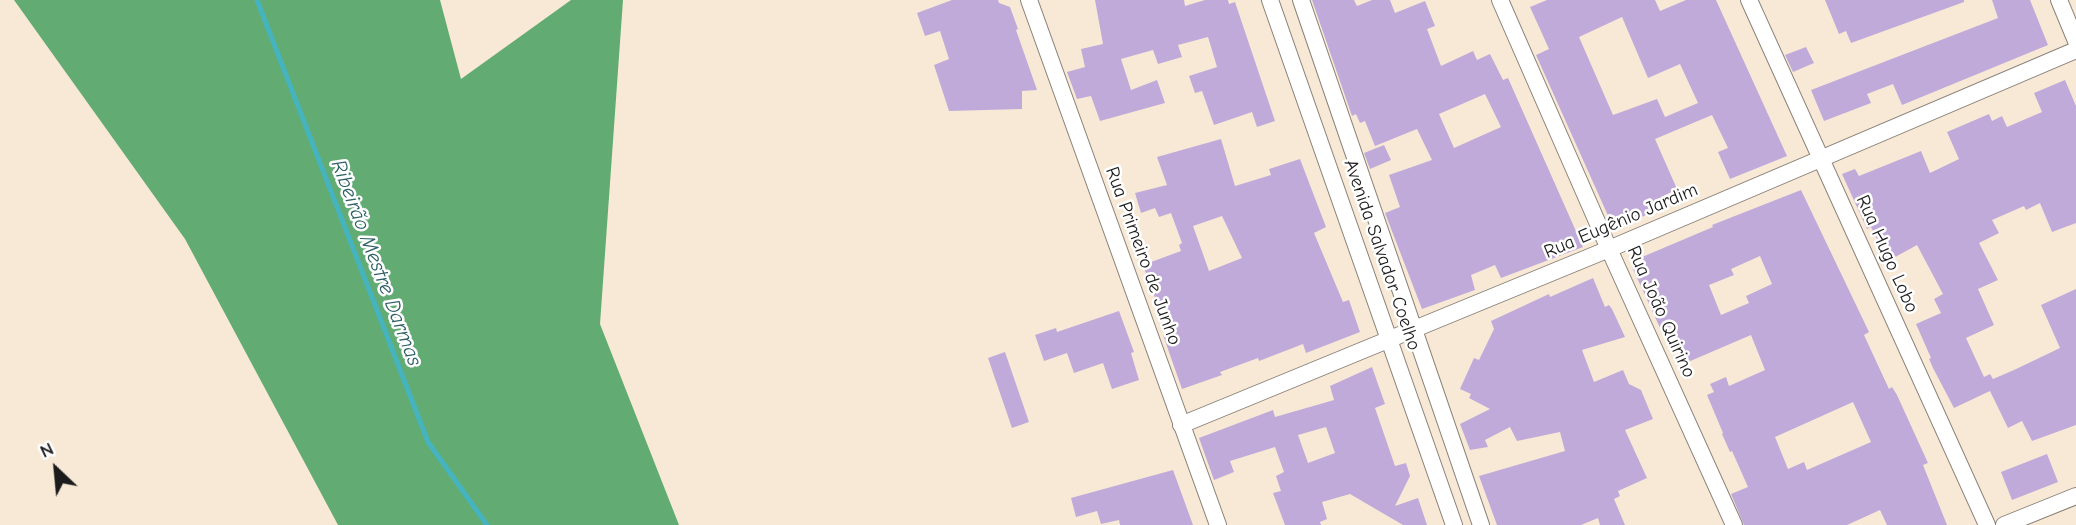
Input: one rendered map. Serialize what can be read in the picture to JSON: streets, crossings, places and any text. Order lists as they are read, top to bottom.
{
  "streets": {
    "street": [
      "Rua Eugênio Jardim",
      "Rua Hugo Lobo",
      "Avenida Salvador Coelho",
      "Rua Primeiro de Junho",
      "Rua João Quirino"
    ]
  },
  "crossings": [
    ["Rua Eugênio Jardim", "Rua Hugo Lobo"],
    ["Rua Eugênio Jardim", "Avenida Salvador Coelho"],
    ["Rua Eugênio Jardim", "Rua Primeiro de Junho"],
    ["Rua Eugênio Jardim", "Rua João Quirino"]
  ],
  "water": ["Ribeirão Mestre Darmas"],
  "north": "top left"
}
